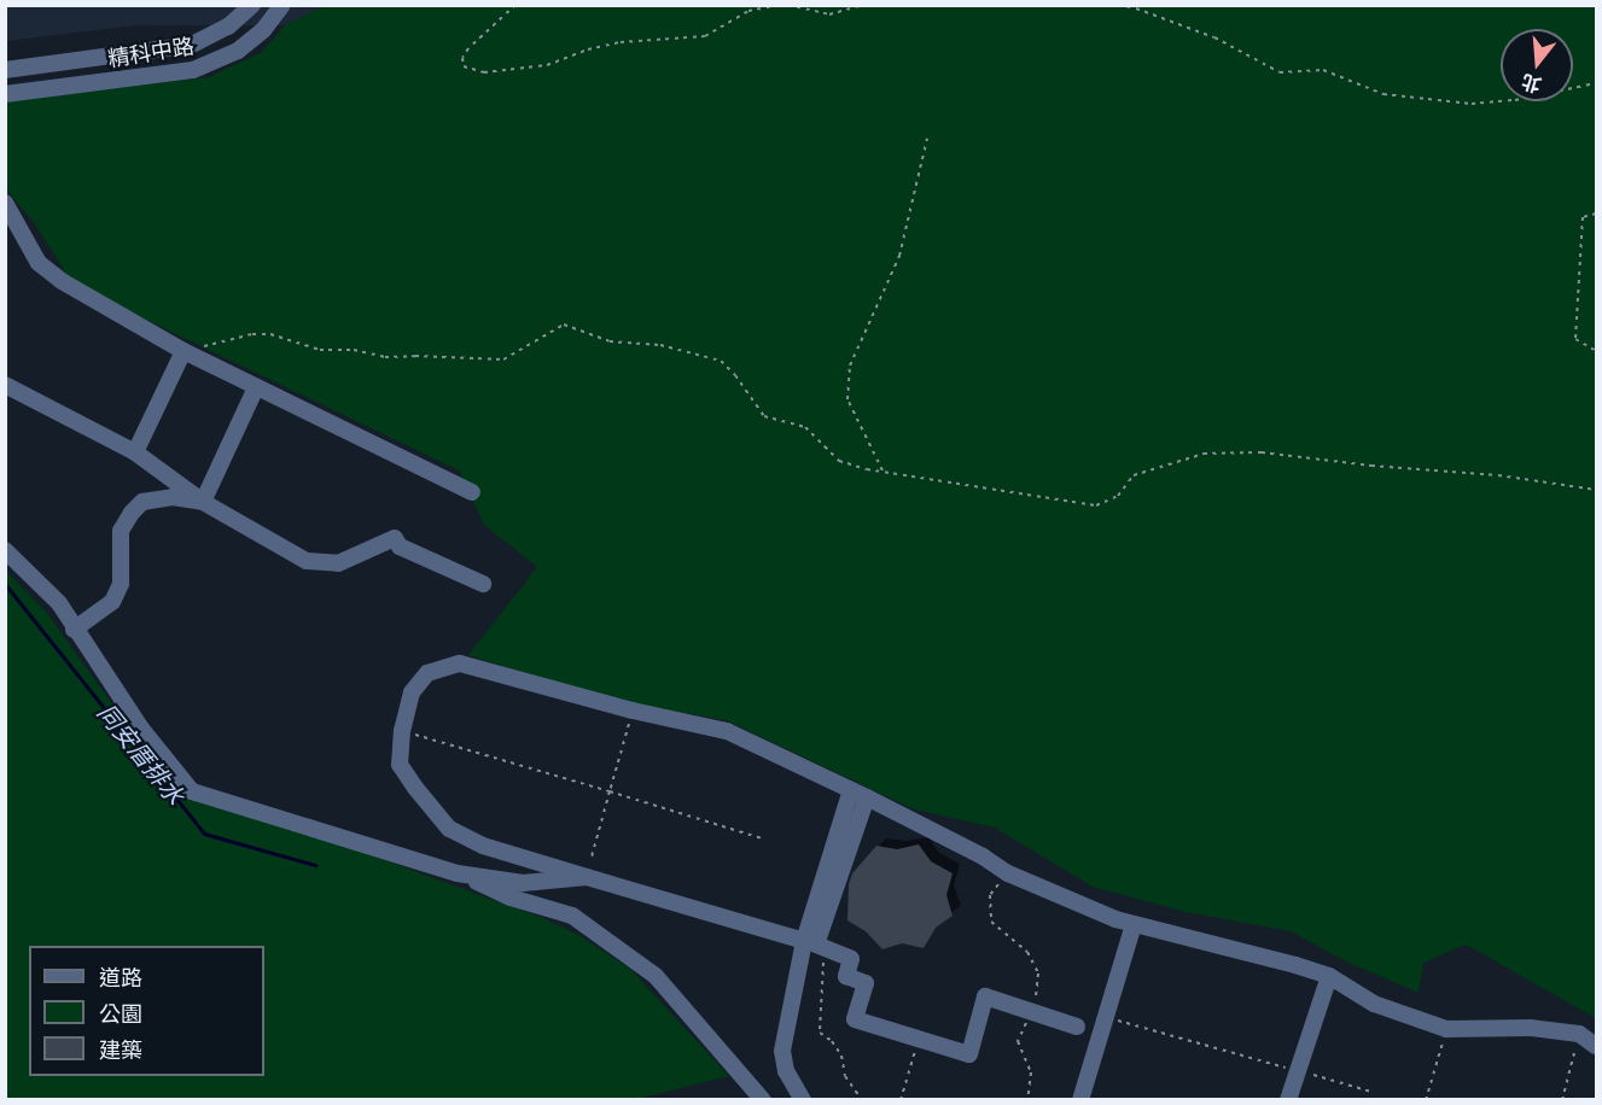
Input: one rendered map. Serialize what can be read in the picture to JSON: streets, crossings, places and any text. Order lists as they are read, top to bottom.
{
  "streets": {
    "street": ["精科中路"]
  },
  "water": ["同安厝排水"],
  "legend": ["道路", "公園", "建築"],
  "north": "bottom"
}
